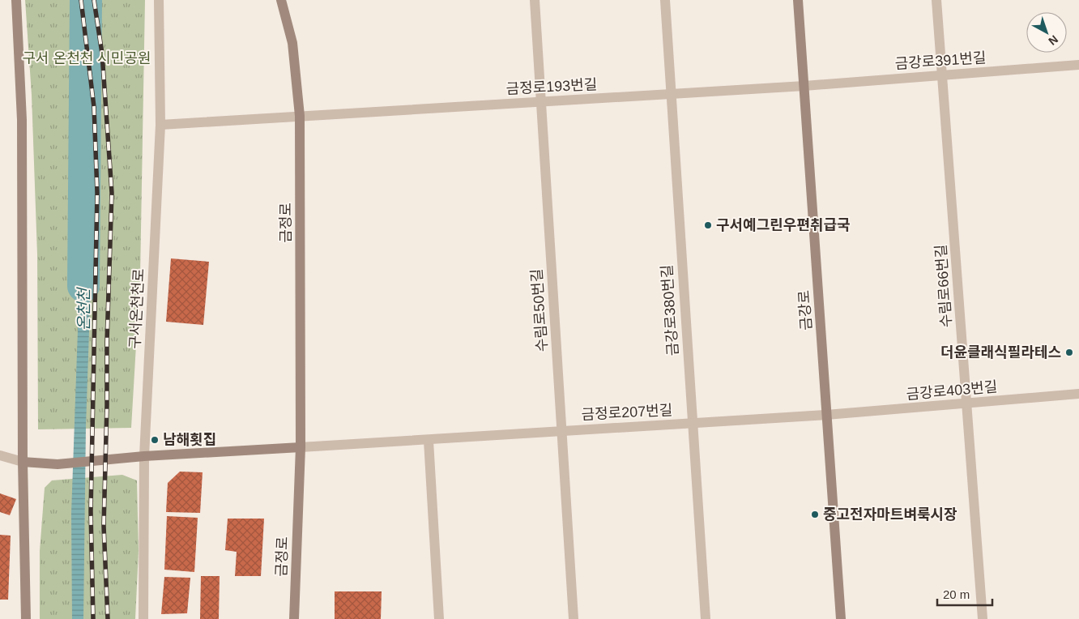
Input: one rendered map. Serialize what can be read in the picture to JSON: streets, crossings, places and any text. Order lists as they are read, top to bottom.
{
  "streets": {
    "main road": ["금정로", "금강로"],
    "street": [
      "금강로391번길",
      "금정로193번길",
      "수림로66번길",
      "구서온천천로",
      "수림로50번길",
      "금강로380번길",
      "금강로403번길",
      "금정로207번길"
    ]
  },
  "crossings": [
    ["금강로391번길", "금정로193번길"],
    ["금강로391번길", "수림로66번길"],
    ["금강로391번길", "금강로"],
    ["금정로193번길", "금정로"],
    ["금정로193번길", "구서온천천로"],
    ["금정로193번길", "수림로50번길"],
    ["금정로193번길", "금강로380번길"],
    ["금정로193번길", "금강로"],
    ["금정로", "금정로207번길"],
    ["수림로66번길", "금강로403번길"],
    ["수림로50번길", "금정로207번길"],
    ["금강로380번길", "금정로207번길"],
    ["금강로", "금강로403번길"],
    ["금강로", "금정로207번길"],
    ["금강로403번길", "금정로207번길"]
  ],
  "water": ["온천천"],
  "parks": ["구서 온천천 시민공원"],
  "places": [
    "구서예그린우편취급국",
    "더윤클래식필라테스",
    "남해횟집",
    "중고전자마트벼룩시장"
  ],
  "scale_bar": "20 m",
  "north": "bottom right"
}
